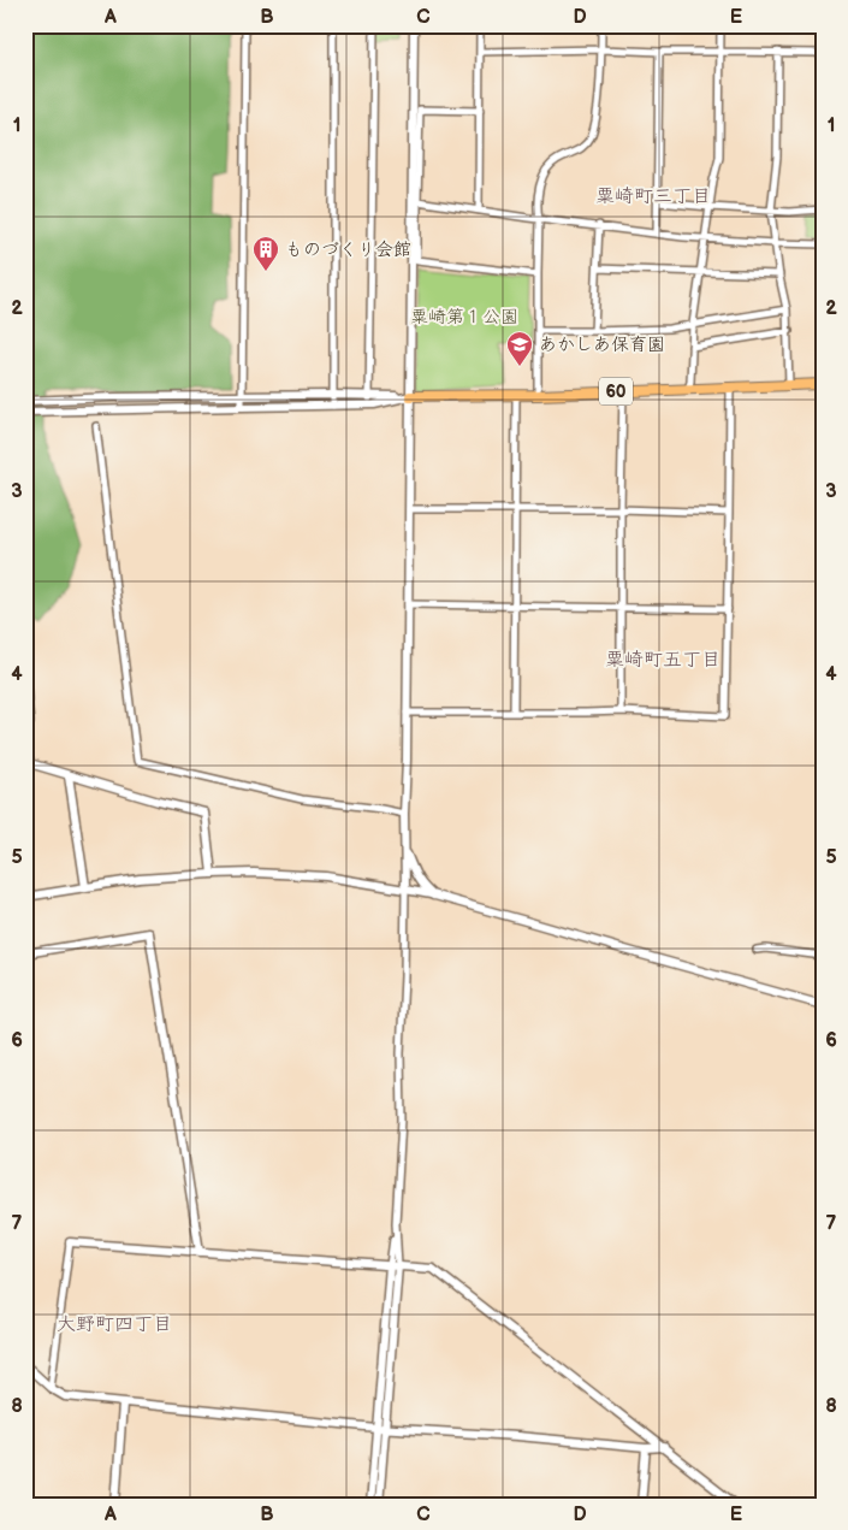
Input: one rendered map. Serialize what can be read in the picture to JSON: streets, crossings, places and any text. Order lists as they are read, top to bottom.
{
  "streets": {
    "main road": ["60"]
  },
  "districts": ["粟崎町三丁目", "粟崎町五丁目", "大野町四丁目"],
  "parks": ["粟崎第１公園"],
  "places": {
    "building": ["ものづくり会館"],
    "school or university": ["あかしあ保育園"]
  },
  "grid": {
    "columns": [
      "A",
      "B",
      "C",
      "D",
      "E"
    ],
    "rows": [
      "1",
      "2",
      "3",
      "4",
      "5",
      "6",
      "7",
      "8"
    ]
  }
}
